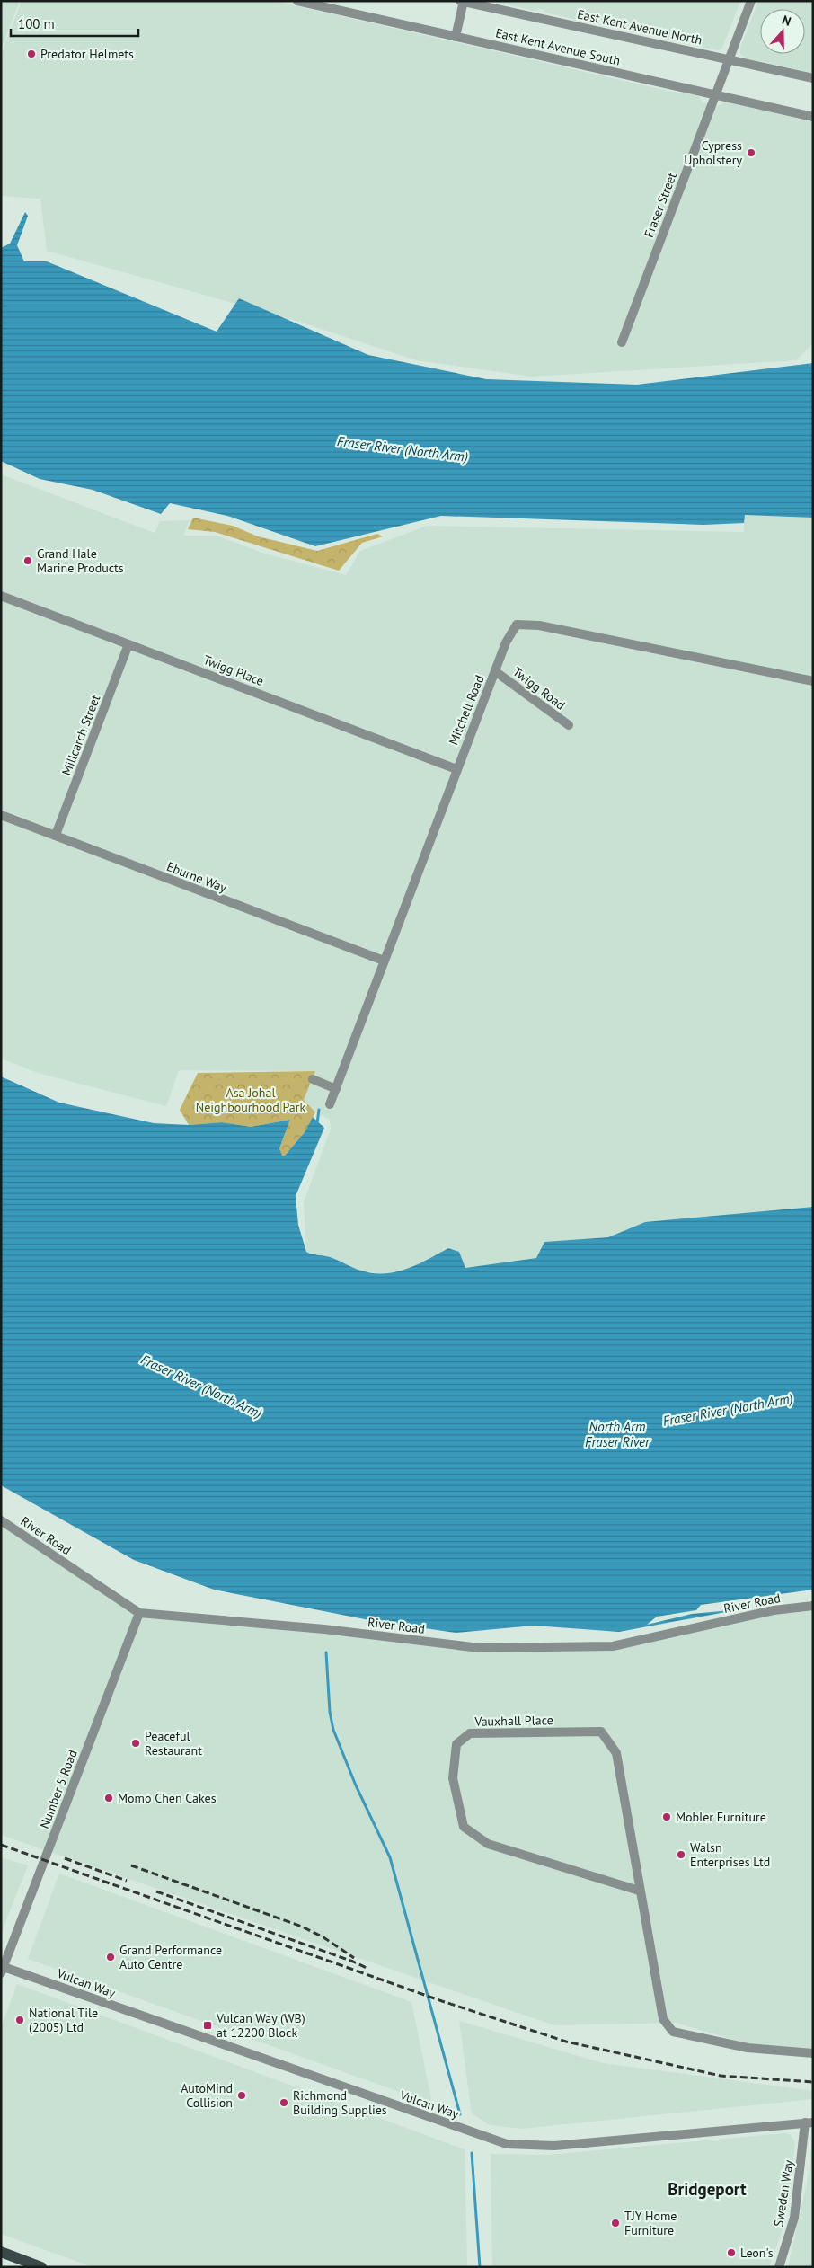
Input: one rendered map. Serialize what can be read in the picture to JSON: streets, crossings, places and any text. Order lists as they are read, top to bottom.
{
  "streets": {
    "street": [
      "East Kent Avenue North",
      "East Kent Avenue South",
      "Fraser Street",
      "Twigg Place",
      "Twigg Road",
      "Mitchell Road",
      "Millcarch Street",
      "Eburne Way",
      "River Road",
      "Vauxhall Place",
      "Number 5 Road",
      "Vulcan Way",
      "Sweden Way"
    ]
  },
  "crossings": [
    ["East Kent Avenue North", "Fraser Street"],
    ["East Kent Avenue South", "Fraser Street"],
    ["Twigg Place", "Mitchell Road"],
    ["Twigg Place", "Millcarch Street"],
    ["Twigg Road", "Mitchell Road"],
    ["Mitchell Road", "Eburne Way"],
    ["Millcarch Street", "Eburne Way"],
    ["River Road", "Number 5 Road"],
    ["Number 5 Road", "Vulcan Way"],
    ["Vulcan Way", "Sweden Way"]
  ],
  "districts": ["Bridgeport"],
  "water": ["Fraser River (North Arm)", "North Arm Fraser River"],
  "parks": ["Asa Johal Neighbourhood Park"],
  "places": {
    "other": [
      "Predator Helmets",
      "Cypress Upholstery",
      "Grand Hale Marine Products",
      "Peaceful Restaurant",
      "Momo Chen Cakes",
      "Mobler Furniture",
      "Walsn Enterprises Ltd",
      "Grand Performance Auto Centre",
      "National Tile (2005) Ltd",
      "AutoMind Collision",
      "Richmond Building Supplies",
      "TJY Home Furniture",
      "Leon's"
    ],
    "transit": ["Vulcan Way (WB) at 12200 Block"]
  },
  "scale_bar": "100 m",
  "north": "top"
}
